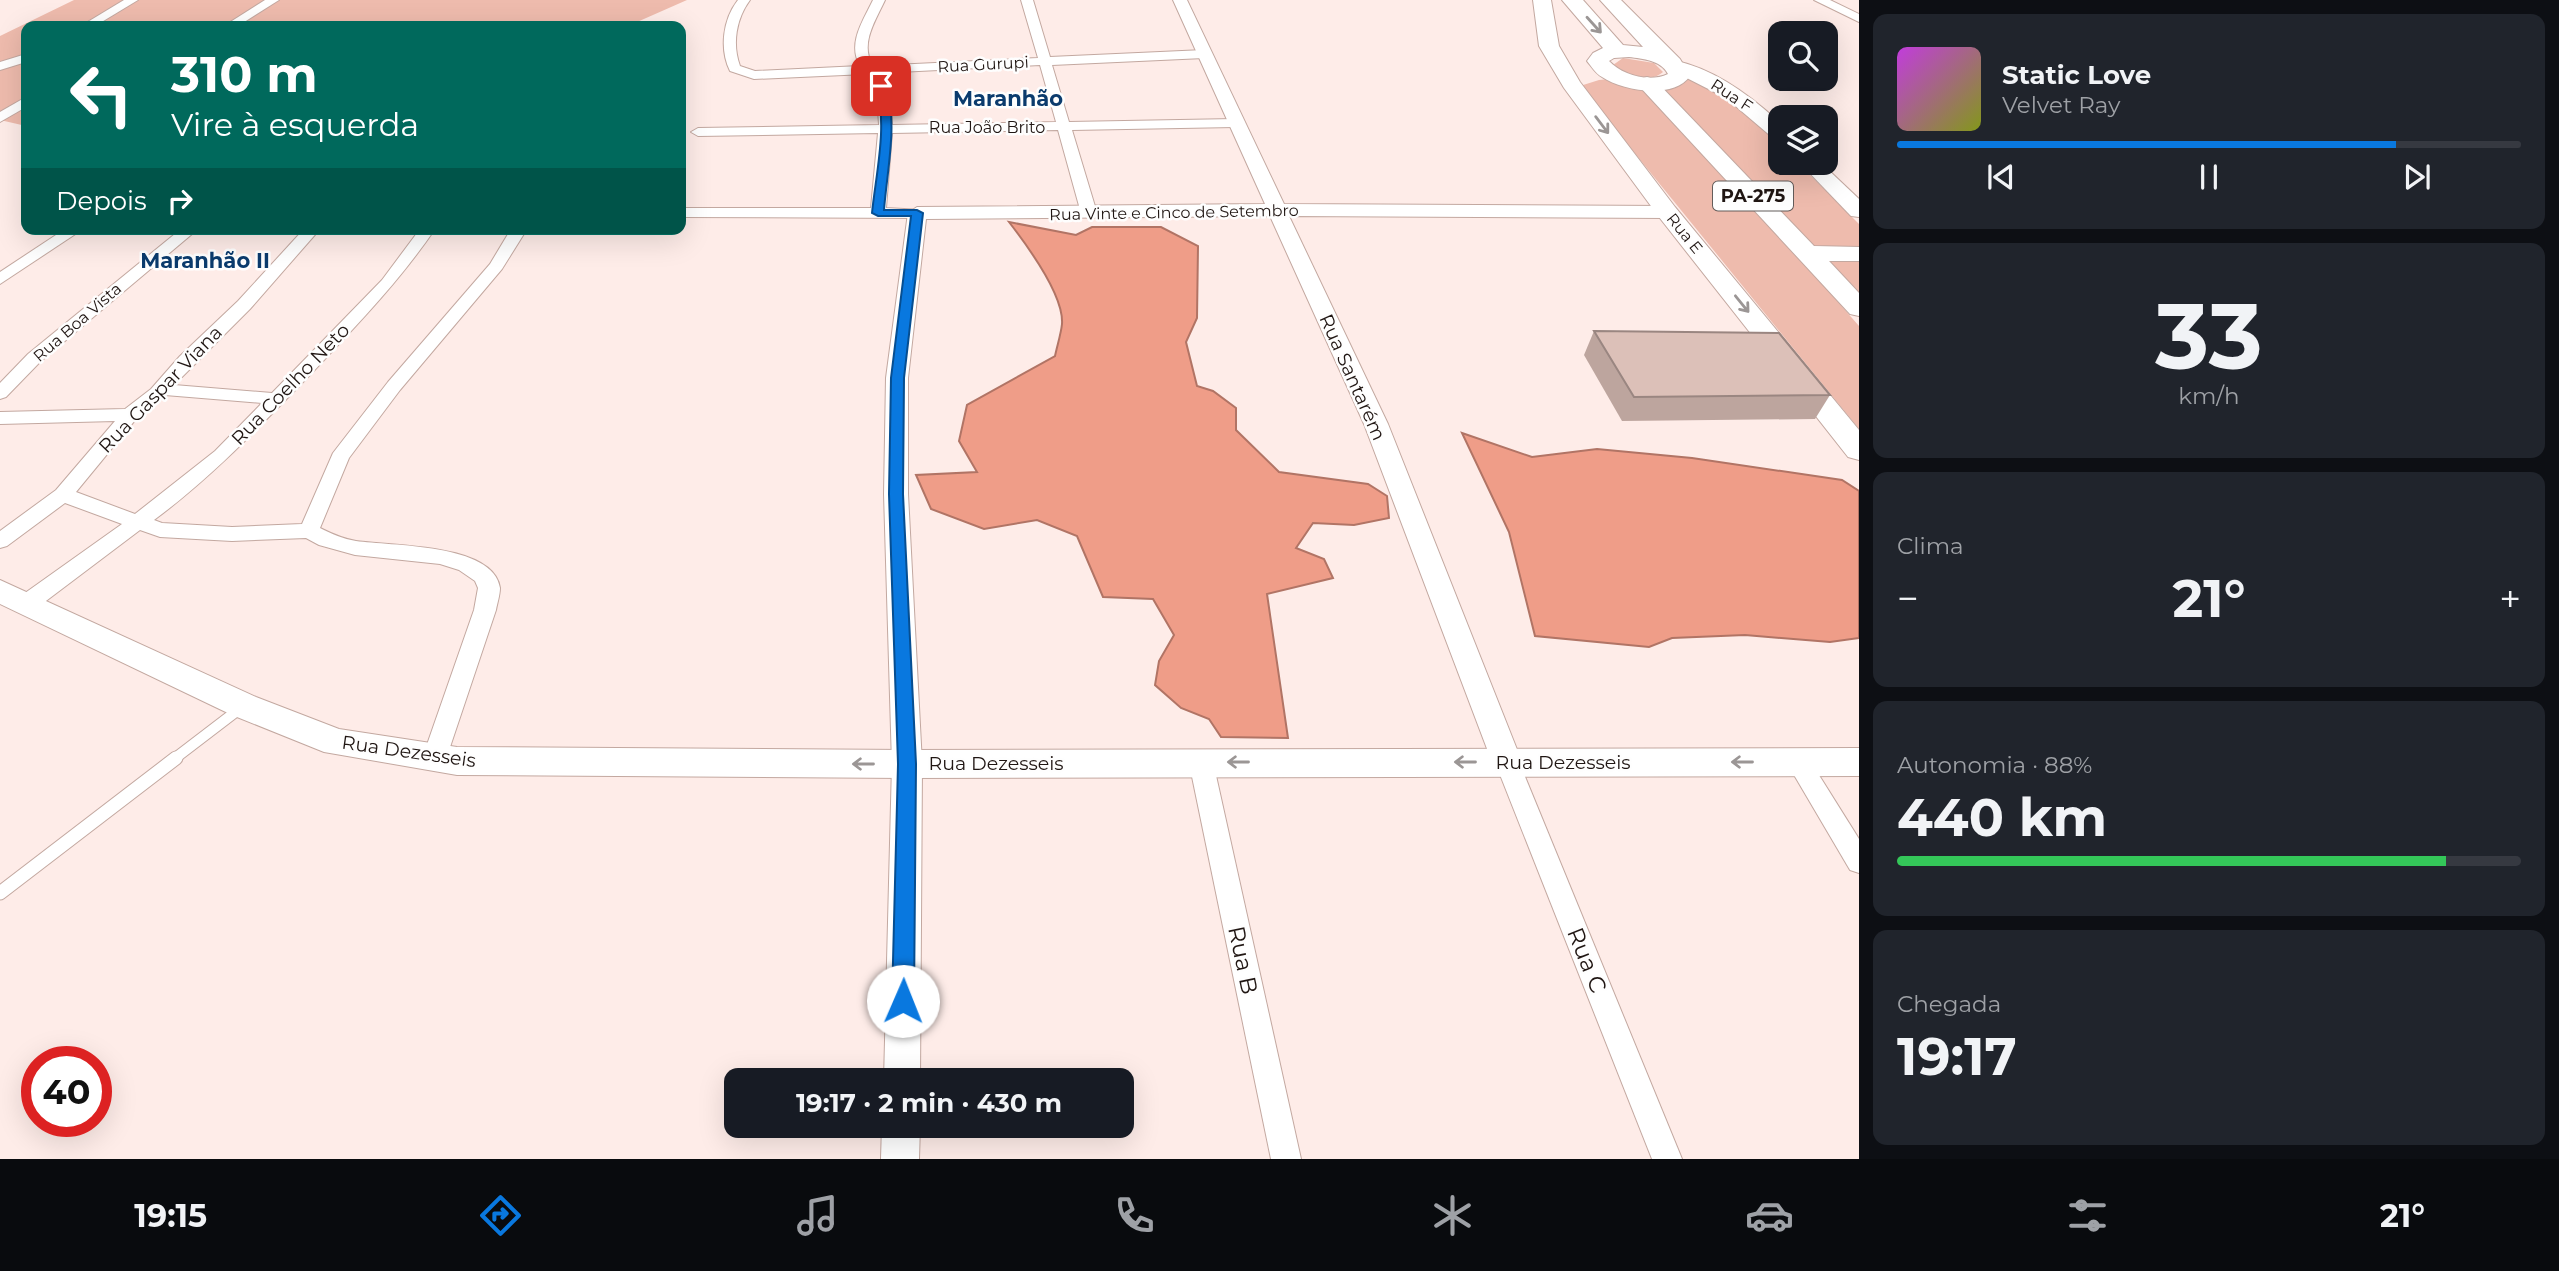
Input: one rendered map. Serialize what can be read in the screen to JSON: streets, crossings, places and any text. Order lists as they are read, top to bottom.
{
  "streets": {
    "main road": [
      "Rua F",
      "PA-275",
      "Rua E",
      "Rua Dezesseis"
    ],
    "street": [
      "Rua Gurupi",
      "Rua João Brito",
      "Rua Vinte e Cinco de Setembro",
      "Rua Boa Vista",
      "Rua Santarém",
      "Rua Coelho Neto",
      "Rua Gaspar Viana",
      "Rua B",
      "Rua C"
    ]
  },
  "crossings": [
    ["Rua Gurupi", "Rua Santarém"],
    ["Rua João Brito", "Rua Santarém"],
    ["Rua Vinte e Cinco de Setembro", "Rua E"],
    ["Rua Vinte e Cinco de Setembro", "Rua Santarém"],
    ["Rua Santarém", "Rua Dezesseis"],
    ["Rua Santarém", "Rua C"],
    ["Rua Coelho Neto", "Rua Dezesseis"],
    ["Rua Dezesseis", "Rua B"],
    ["Rua Dezesseis", "Rua C"]
  ],
  "one_way": ["Rua Dezesseis"],
  "districts": ["Maranhão", "Maranhão II"],
  "page": {
    "turn": ["310 m", "Vire à esquerda"],
    "song": ["Static Love", "Velvet Ray"],
    "then": "Depois",
    "tile": [
      ["33", "km/h"],
      "Clima",
      ["Autonomia · 88%", "440 km"],
      ["Chegada", "19:17"]
    ],
    "heat": ["−", "21°", "+"],
    "limit": "40",
    "trip": "19:17 · 2 min · 430 m",
    "tabs": ["19:15", "21°"]
  }
}
